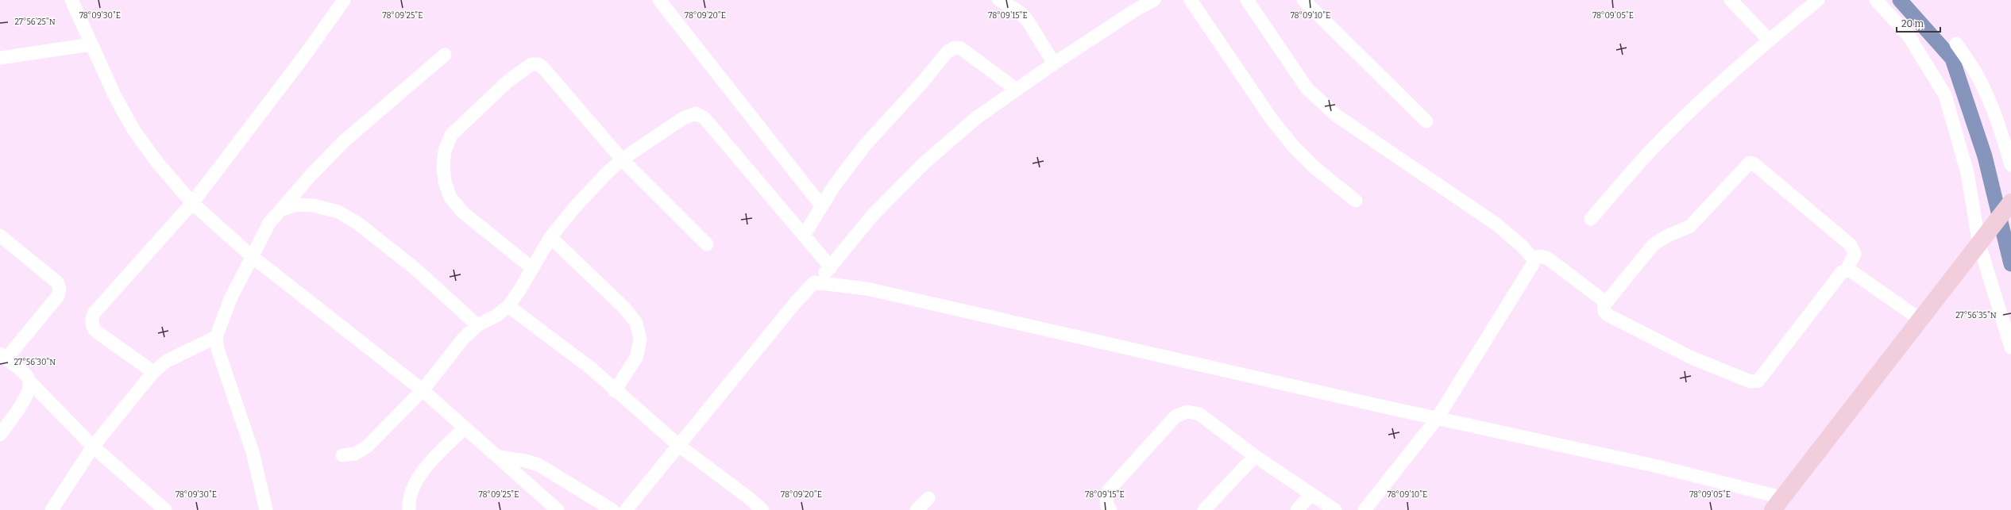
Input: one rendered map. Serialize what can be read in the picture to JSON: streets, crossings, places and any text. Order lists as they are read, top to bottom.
{
  "scale_bar": "20 m",
  "coordinates": [
    "78°09'30\"E",
    "78°09'25\"E",
    "78°09'20\"E",
    "78°09'15\"E",
    "78°09'10\"E",
    "78°09'05\"E",
    "27°56'25\"N",
    "27°56'35\"N",
    "27°56'30\"N"
  ]
}
